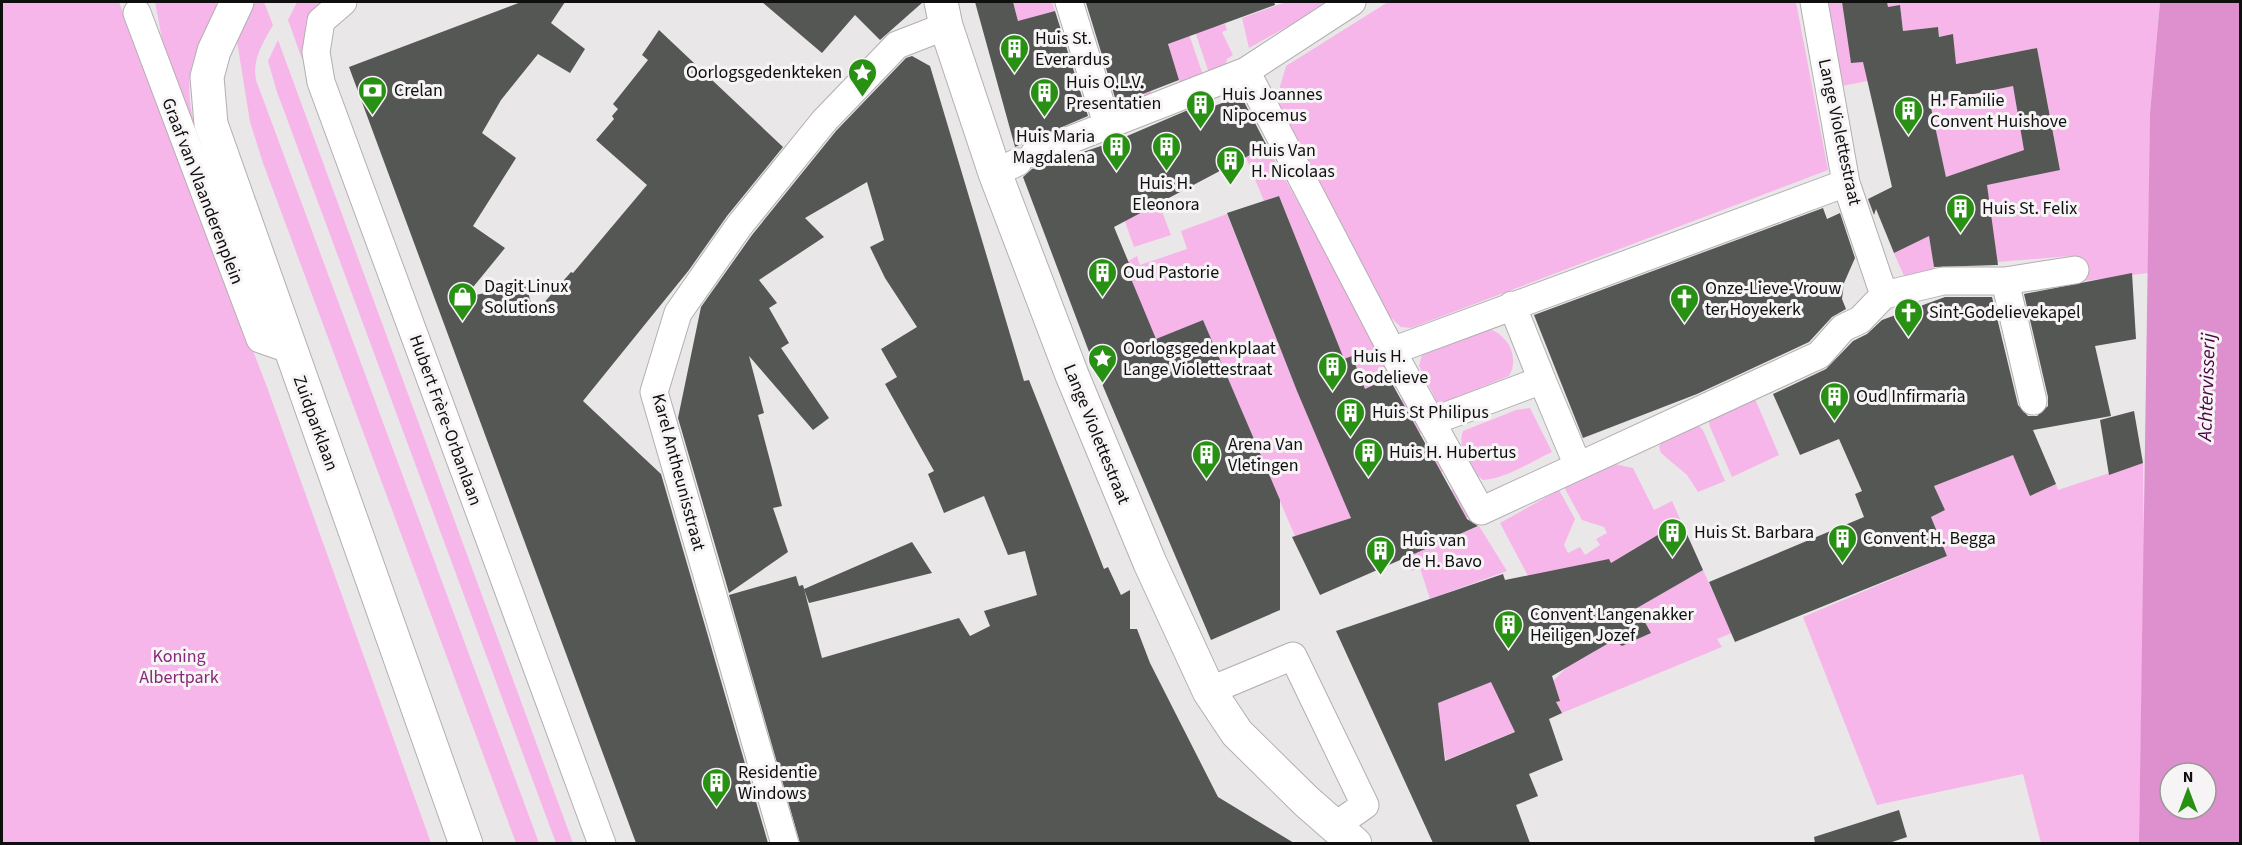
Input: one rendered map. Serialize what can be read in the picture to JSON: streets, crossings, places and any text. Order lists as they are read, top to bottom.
{
  "streets": {
    "street": [
      "Lange Violettestraat",
      "Graaf van Vlaanderenplein",
      "Hubert Frère-Orbanlaan",
      "Zuidparklaan",
      "Karel Antheunisstraat"
    ]
  },
  "crossings": [
    ["Lange Violettestraat", "Karel Antheunisstraat"],
    ["Graaf van Vlaanderenplein", "Zuidparklaan"]
  ],
  "water": ["Achtervisserij"],
  "parks": ["Koning Albertpark"],
  "places": {
    "building": [
      "Huis St. Everardus",
      "Huis O.L.V. Presentatien",
      "Huis Joannes Nipocemus",
      "H. Familie Convent Huishove",
      "Huis Maria Magdalena",
      "Huis H. Eleonora",
      "Huis Van H. Nicolaas",
      "Huis St. Felix",
      "Oud Pastorie",
      "Huis H. Godelieve",
      "Oud Infirmaria",
      "Huis St Philipus",
      "Huis H. Hubertus",
      "Arena Van Vletingen",
      "Huis St. Barbara",
      "Convent H. Begga",
      "Huis van de H. Bavo",
      "Convent Langenakker Heiligen Jozef",
      "Residentie Windows"
    ],
    "place": ["Oorlogsgedenkteken", "Oorlogsgedenkplaat Lange Violettestraat"],
    "bank": ["Crelan"],
    "shop": ["Dagit Linux Solutions"],
    "church": ["Onze-Lieve-Vrouw ter Hoyekerk", "Sint-Godelievekapel"]
  },
  "north": "top"
}
